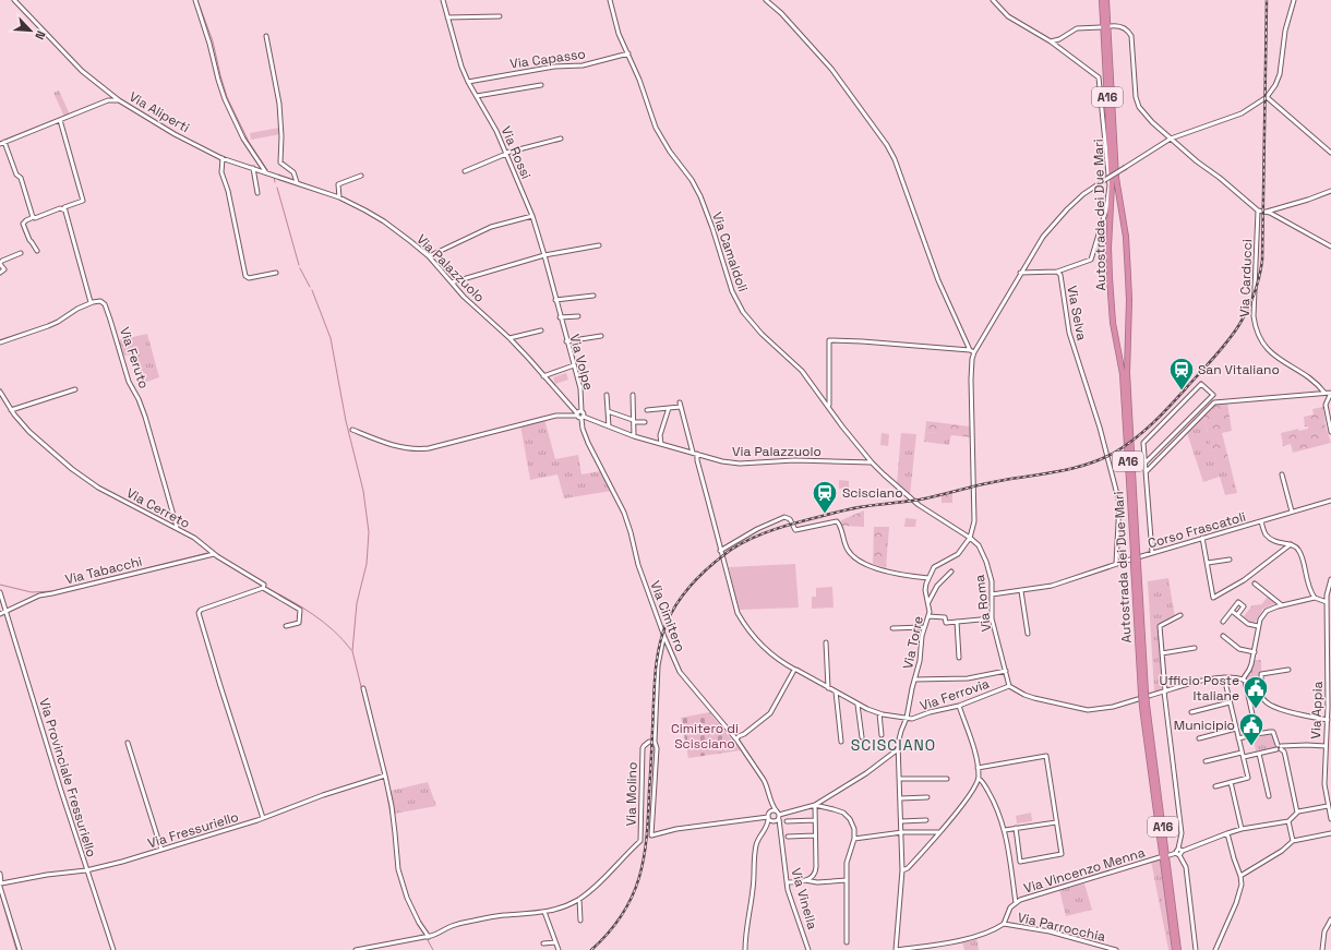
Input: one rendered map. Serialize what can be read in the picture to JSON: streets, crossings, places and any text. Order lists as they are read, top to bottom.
{
  "streets": {
    "highway": ["A16", "Autostrada dei Due Mari"],
    "street": [
      "Via Capasso",
      "Via Aliperti",
      "Via Rossi",
      "Via Camaldoli",
      "Via Palazzuolo",
      "Via Carducci",
      "Via Selva",
      "Via Feruto",
      "Via Volpe",
      "Via Cerreto",
      "Corso Frascatoli",
      "Via Tabacchi",
      "Via Roma",
      "Via Cimitero",
      "Via Torre",
      "Via Ferrovia",
      "Via Appia",
      "Via Provinciale Fressuriello",
      "Via Molino",
      "Via Fressuriello",
      "Via Vincenzo Menna",
      "Via Vinella",
      "Via Parrocchia"
    ]
  },
  "crossings": [
    ["Via Capasso", "Via Rossi"],
    ["Via Capasso", "Via Camaldoli"],
    ["Via Aliperti", "Via Palazzuolo"],
    ["Via Rossi", "Via Volpe"],
    ["Autostrada dei Due Mari", "Corso Frascatoli"],
    ["Via Camaldoli", "Via Palazzuolo"],
    ["Via Camaldoli", "Via Roma"],
    ["Via Palazzuolo", "Via Volpe"],
    ["Via Palazzuolo", "Via Cimitero"],
    ["Via Feruto", "Via Cerreto"],
    ["Via Volpe", "Via Cimitero"],
    ["Via Cerreto", "Via Tabacchi"],
    ["Via Tabacchi", "Via Provinciale Fressuriello"],
    ["Via Roma", "Via Ferrovia"],
    ["Via Torre", "Via Ferrovia"],
    ["Via Provinciale Fressuriello", "Via Fressuriello"],
    ["Via Molino", "Via Vinella"]
  ],
  "districts": ["SCISCIANO"],
  "parks": ["Cimitero di Scisciano"],
  "places": {
    "station": ["San Vitaliano", "Scisciano"],
    "public building": ["Ufficio Poste Italiane", "Municipio"]
  },
  "north": "bottom right"
}
